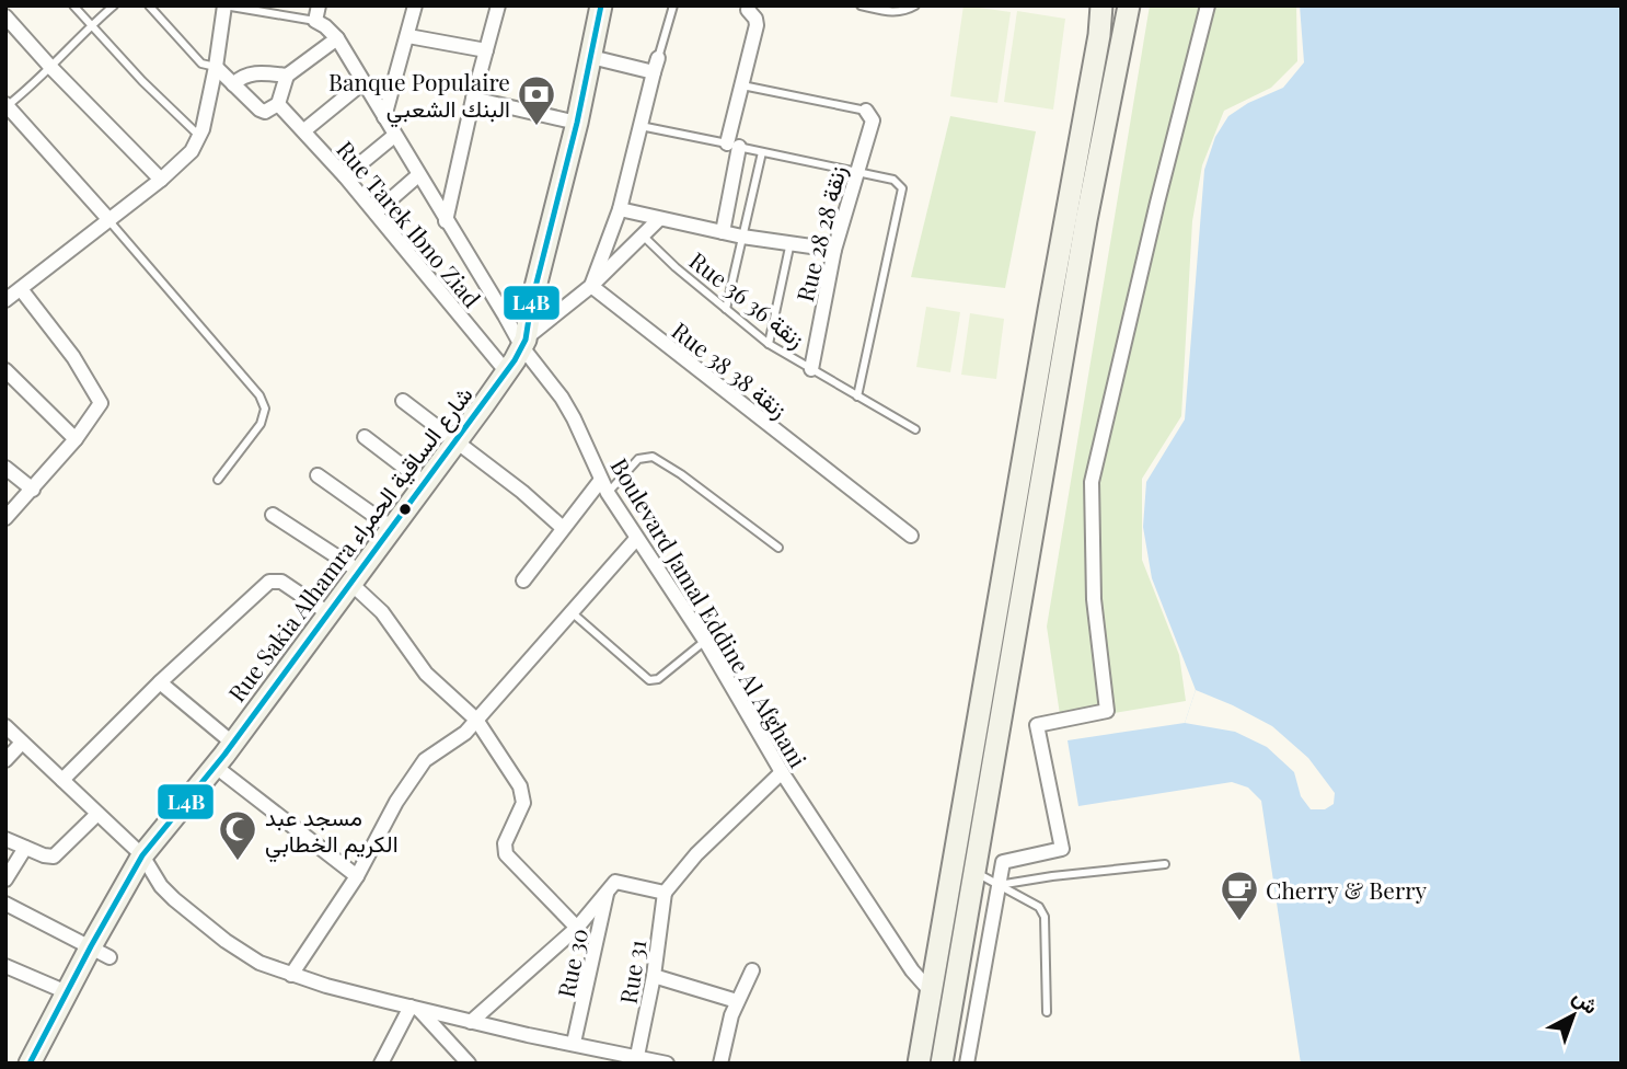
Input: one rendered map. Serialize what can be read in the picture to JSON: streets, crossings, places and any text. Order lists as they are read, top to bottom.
{
  "streets": {
    "main road": ["Rue Sakia Alhamra شارع الساقية الحمراء"],
    "street": [
      "Rue Tarek Ibno Ziad",
      "Rue 28 زنقة 28",
      "Rue 38 زنقة 38",
      "Boulevard Jamal Eddine Al Afghani",
      "Rue 30",
      "Rue 31"
    ],
    "lane": ["Rue 36 زنقة 36"]
  },
  "crossings": [
    ["Rue Tarek Ibno Ziad", "Rue Sakia Alhamra شارع الساقية الحمراء"],
    ["Rue 28 زنقة 28", "Rue 36 زنقة 36"],
    ["Rue Sakia Alhamra شارع الساقية الحمراء", "Boulevard Jamal Eddine Al Afghani"]
  ],
  "places": {
    "bank": ["Banque Populaire البنك الشعبي"],
    "mosque": ["مسجد عبد الكريم الخطابي"],
    "cafe": ["Cherry & Berry"]
  },
  "lines": ["transit line L4B"],
  "north": "top right"
}
